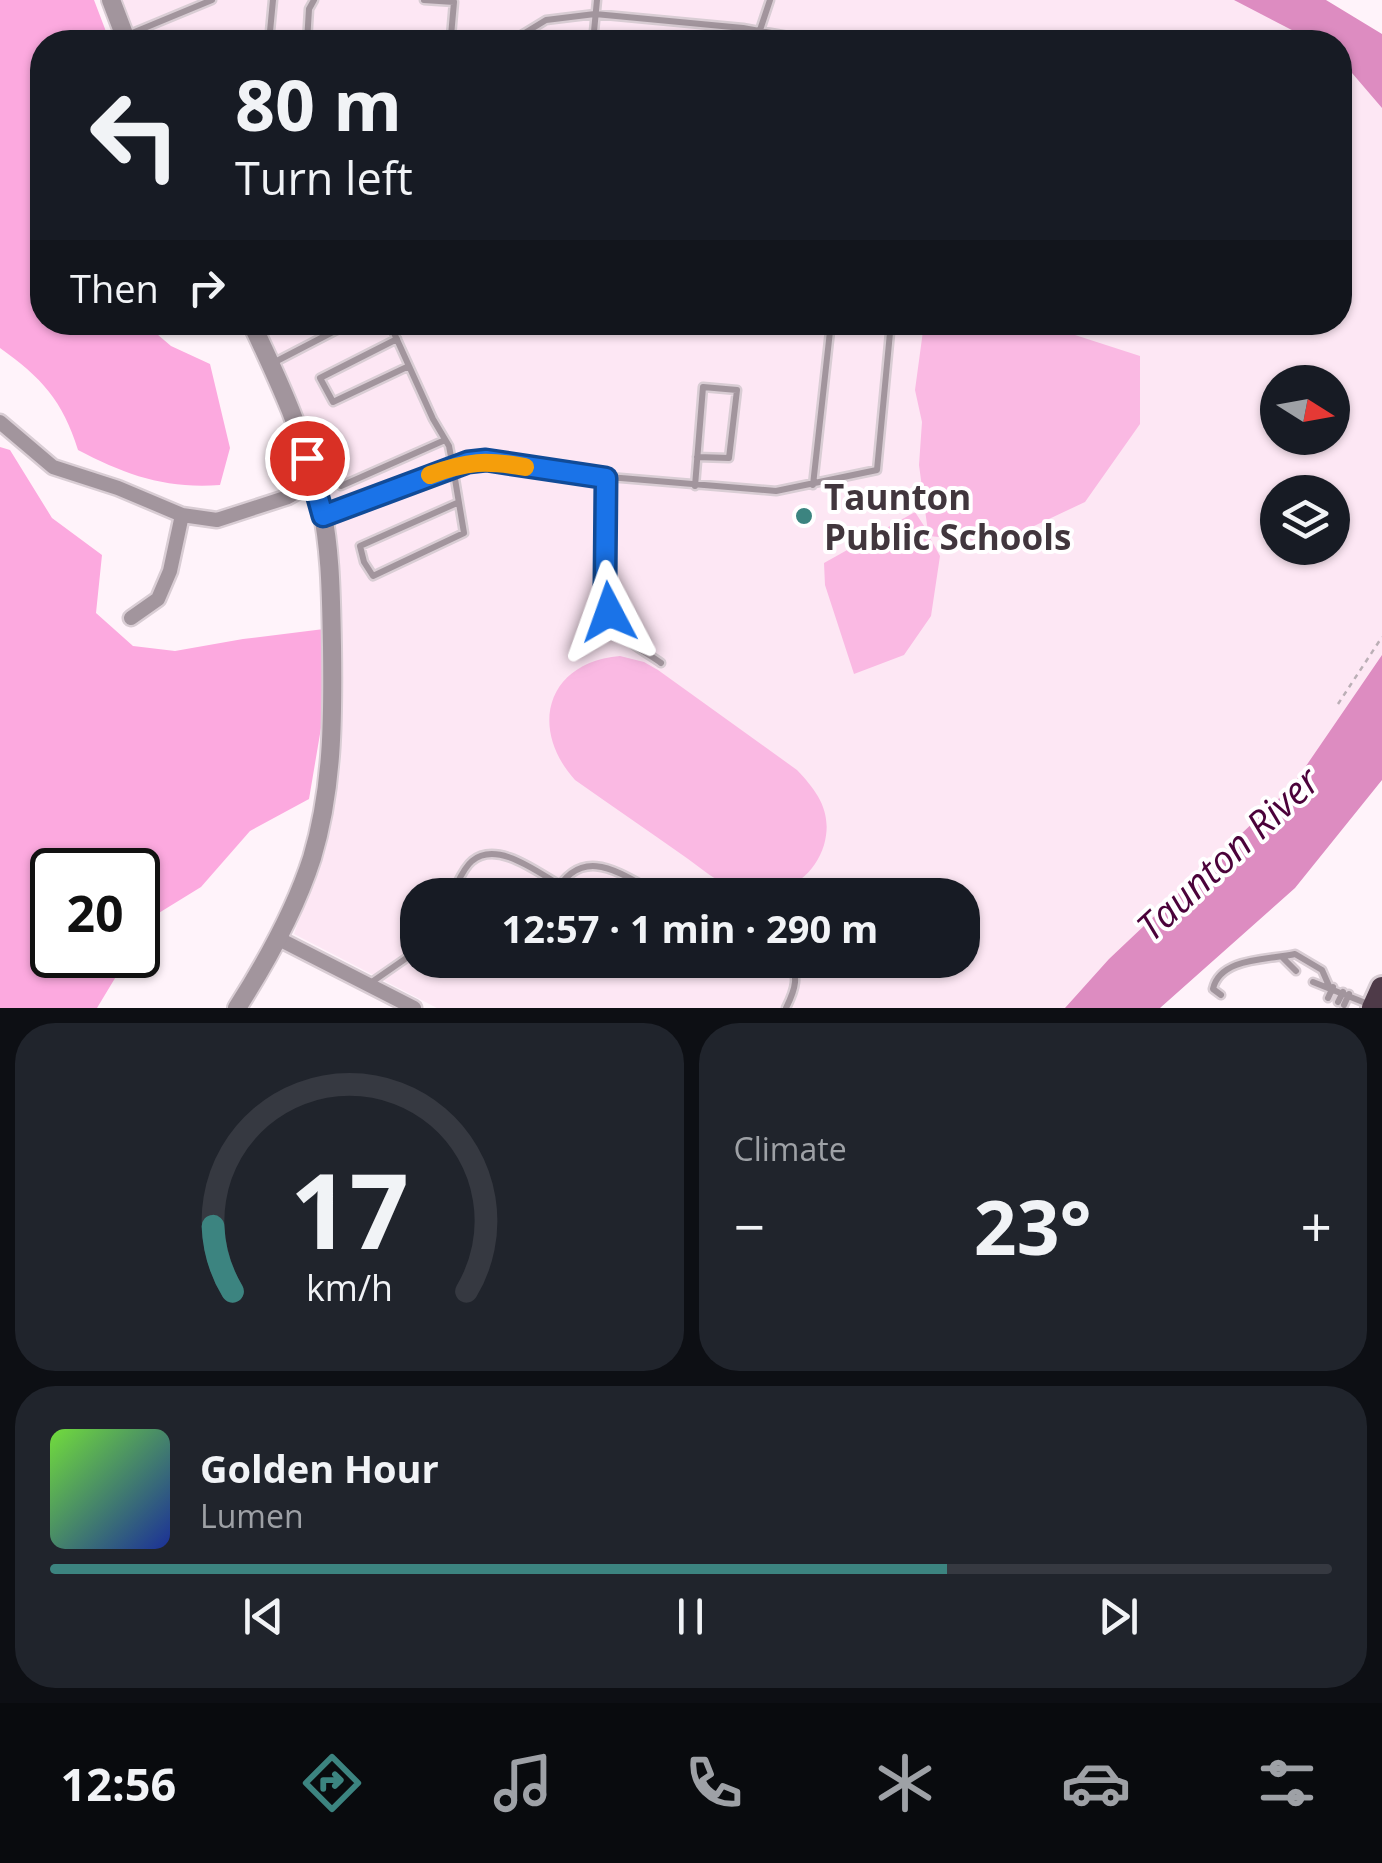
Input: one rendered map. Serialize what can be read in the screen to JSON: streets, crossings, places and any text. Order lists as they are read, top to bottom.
{
  "water": ["Taunton River"],
  "places": ["Taunton Public Schools"],
  "north": "right",
  "page": {
    "turn": ["80 m", "Turn left"],
    "then": "Then",
    "limit": "20",
    "trip": "12:57 · 1 min · 290 m",
    "tile": "Climate",
    "heat": ["−", "23°", "+"],
    "song": ["Golden Hour", "Lumen"],
    "tabs": "12:56",
    "gauge": ["17", "km/h"]
  }
}
